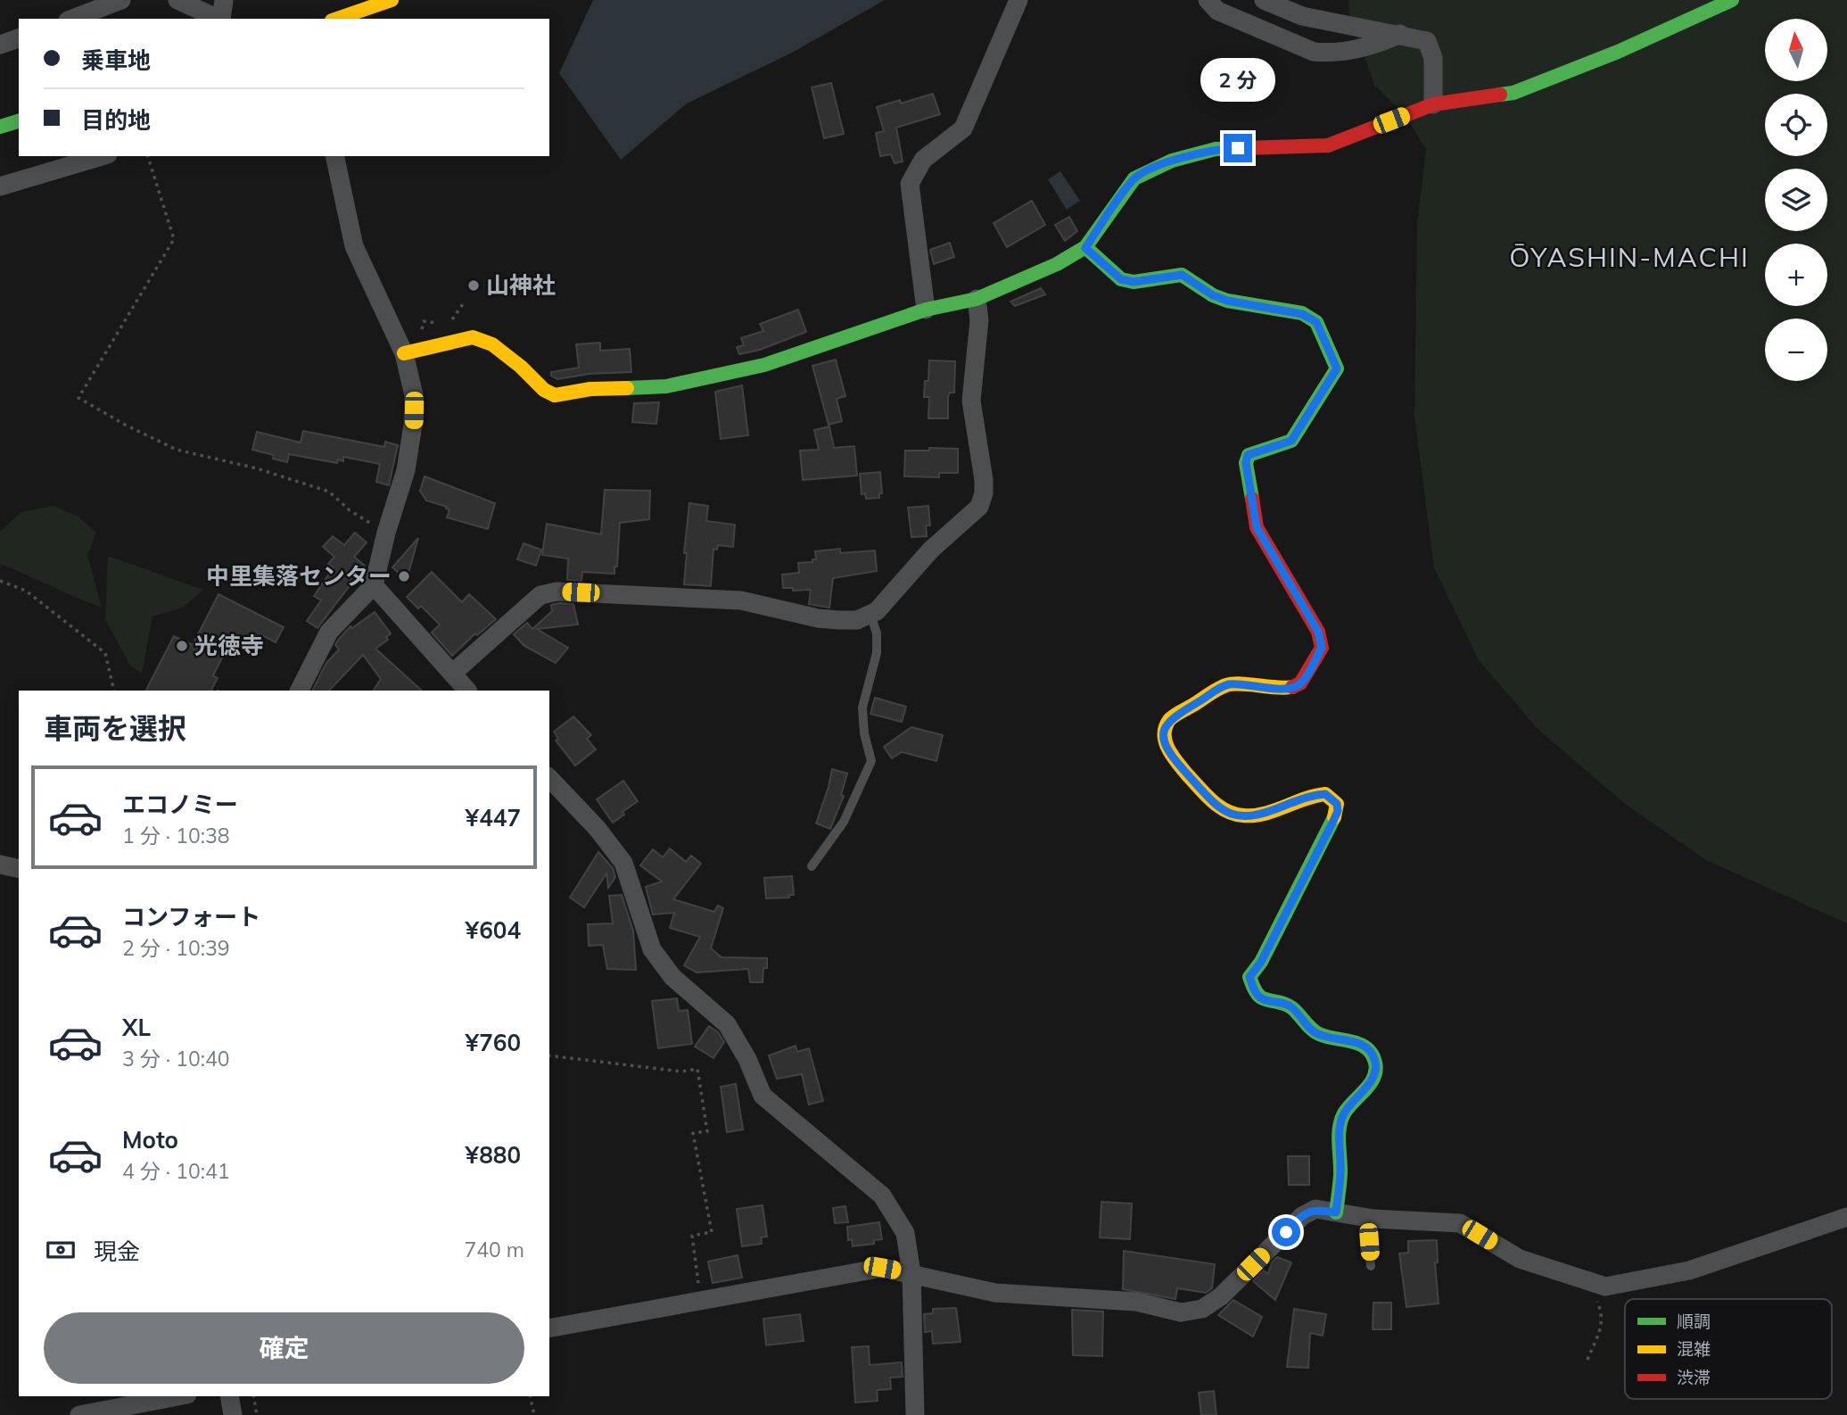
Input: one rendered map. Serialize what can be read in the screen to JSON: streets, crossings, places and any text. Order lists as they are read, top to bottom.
{
  "districts": ["ŌYASHIN-MACHI"],
  "places": ["山神社", "中里集落センター", "光徳寺"],
  "legend": ["順調", "混雑", "渋滞"],
  "north": "top",
  "page": {
    "map_buttons": ["+", "−"],
    "banner": ["乗車地", "目的地"],
    "bubble": "2 分",
    "heading": "車両を選択",
    "list": [
      {
        "name": "エコノミー",
        "note": "1 分 · 10:38",
        "value": "¥447"
      },
      {
        "name": "コンフォート",
        "note": "2 分 · 10:39",
        "value": "¥604"
      },
      {
        "name": "XL",
        "note": "3 分 · 10:40",
        "value": "¥760"
      },
      {
        "name": "Moto",
        "note": "4 分 · 10:41",
        "value": "¥880"
      }
    ],
    "pay": ["現金", "740 m"],
    "buttons": "確定"
  }
}
